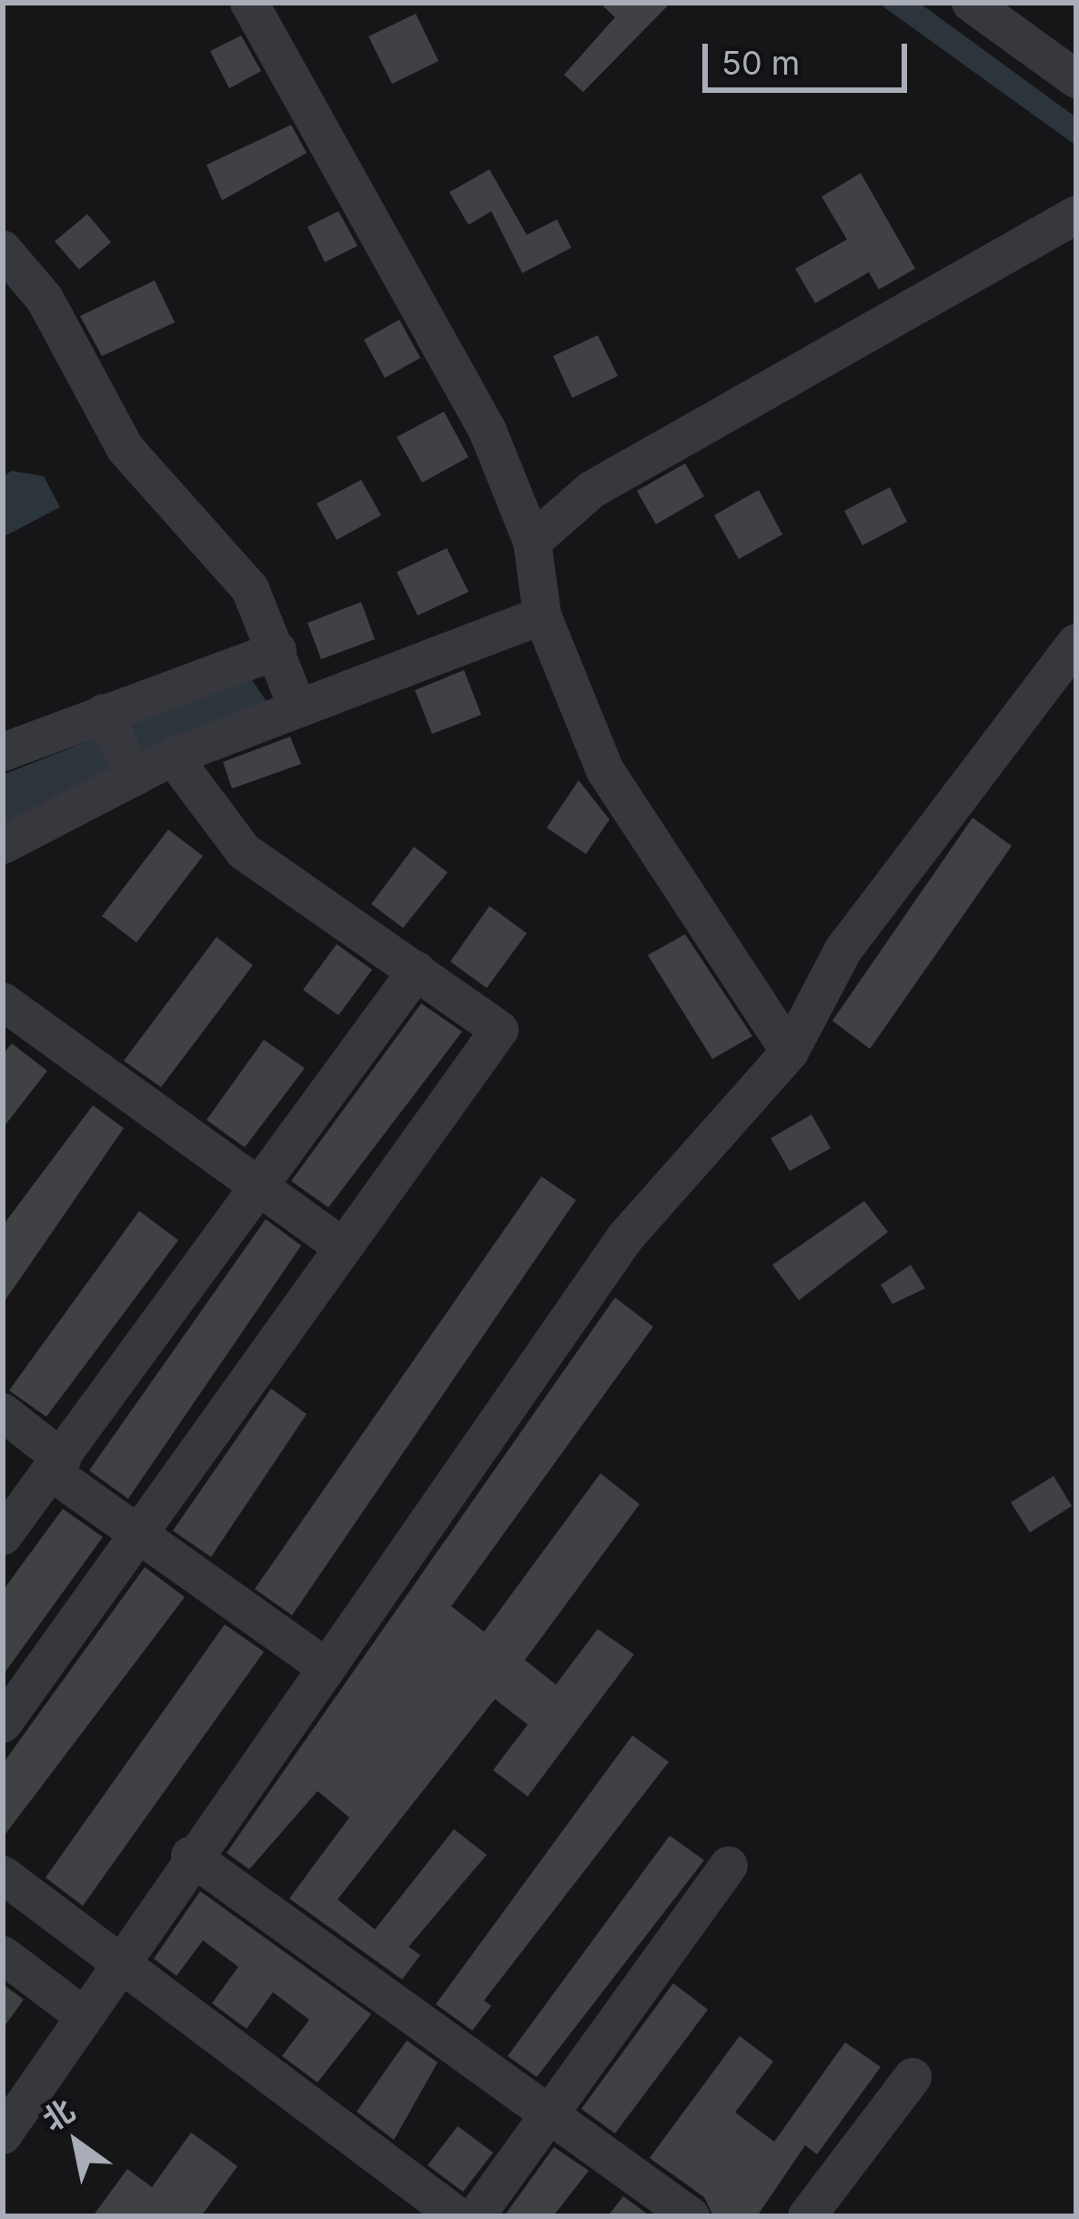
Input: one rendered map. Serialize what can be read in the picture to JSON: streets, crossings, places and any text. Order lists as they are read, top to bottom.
{
  "scale_bar": "50 m",
  "north": "top left"
}
